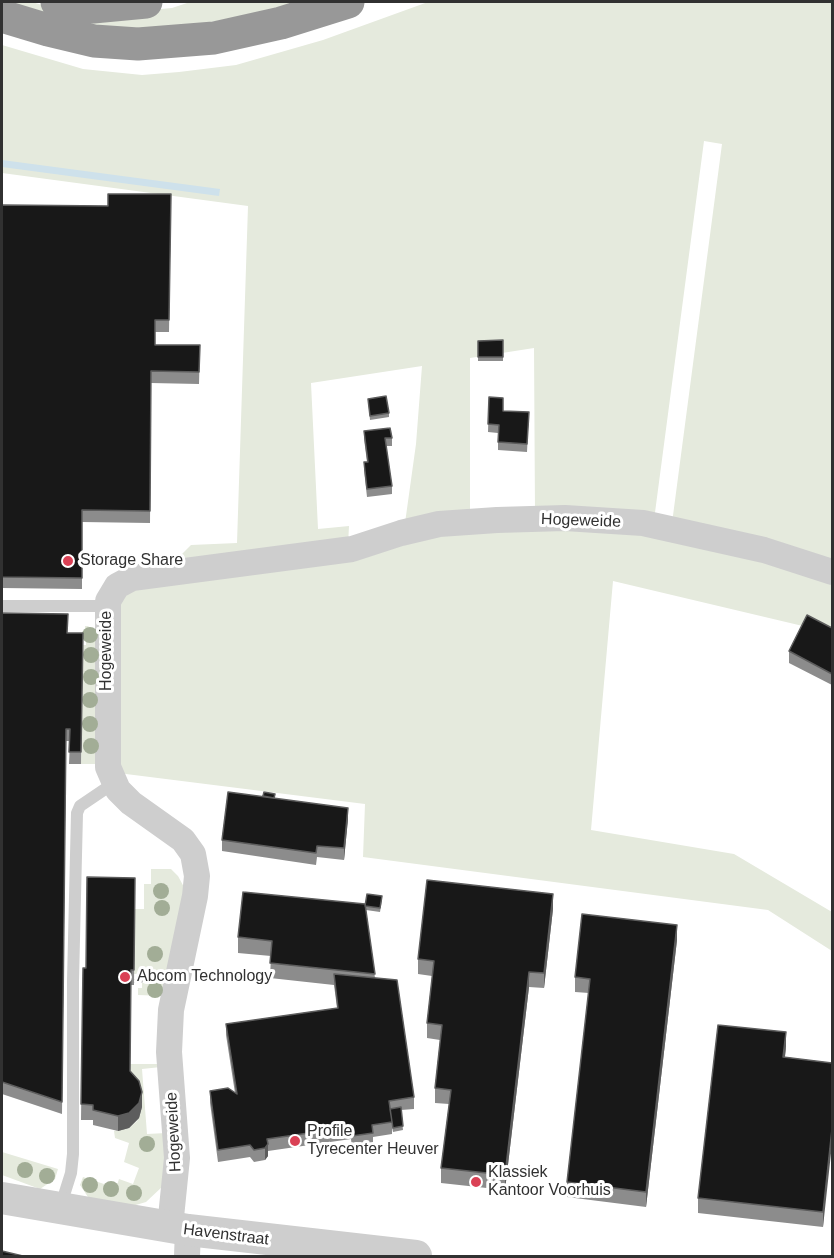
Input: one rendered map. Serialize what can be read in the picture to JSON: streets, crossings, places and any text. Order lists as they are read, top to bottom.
{
  "streets": {
    "street": ["Hogeweide", "Havenstraat"]
  },
  "crossings": [
    ["Hogeweide", "Havenstraat"]
  ],
  "places": [
    "Storage Share",
    "Abcom Technology",
    "Profile Tyrecenter Heuver",
    "Klassiek Kantoor Voorhuis"
  ]
}
